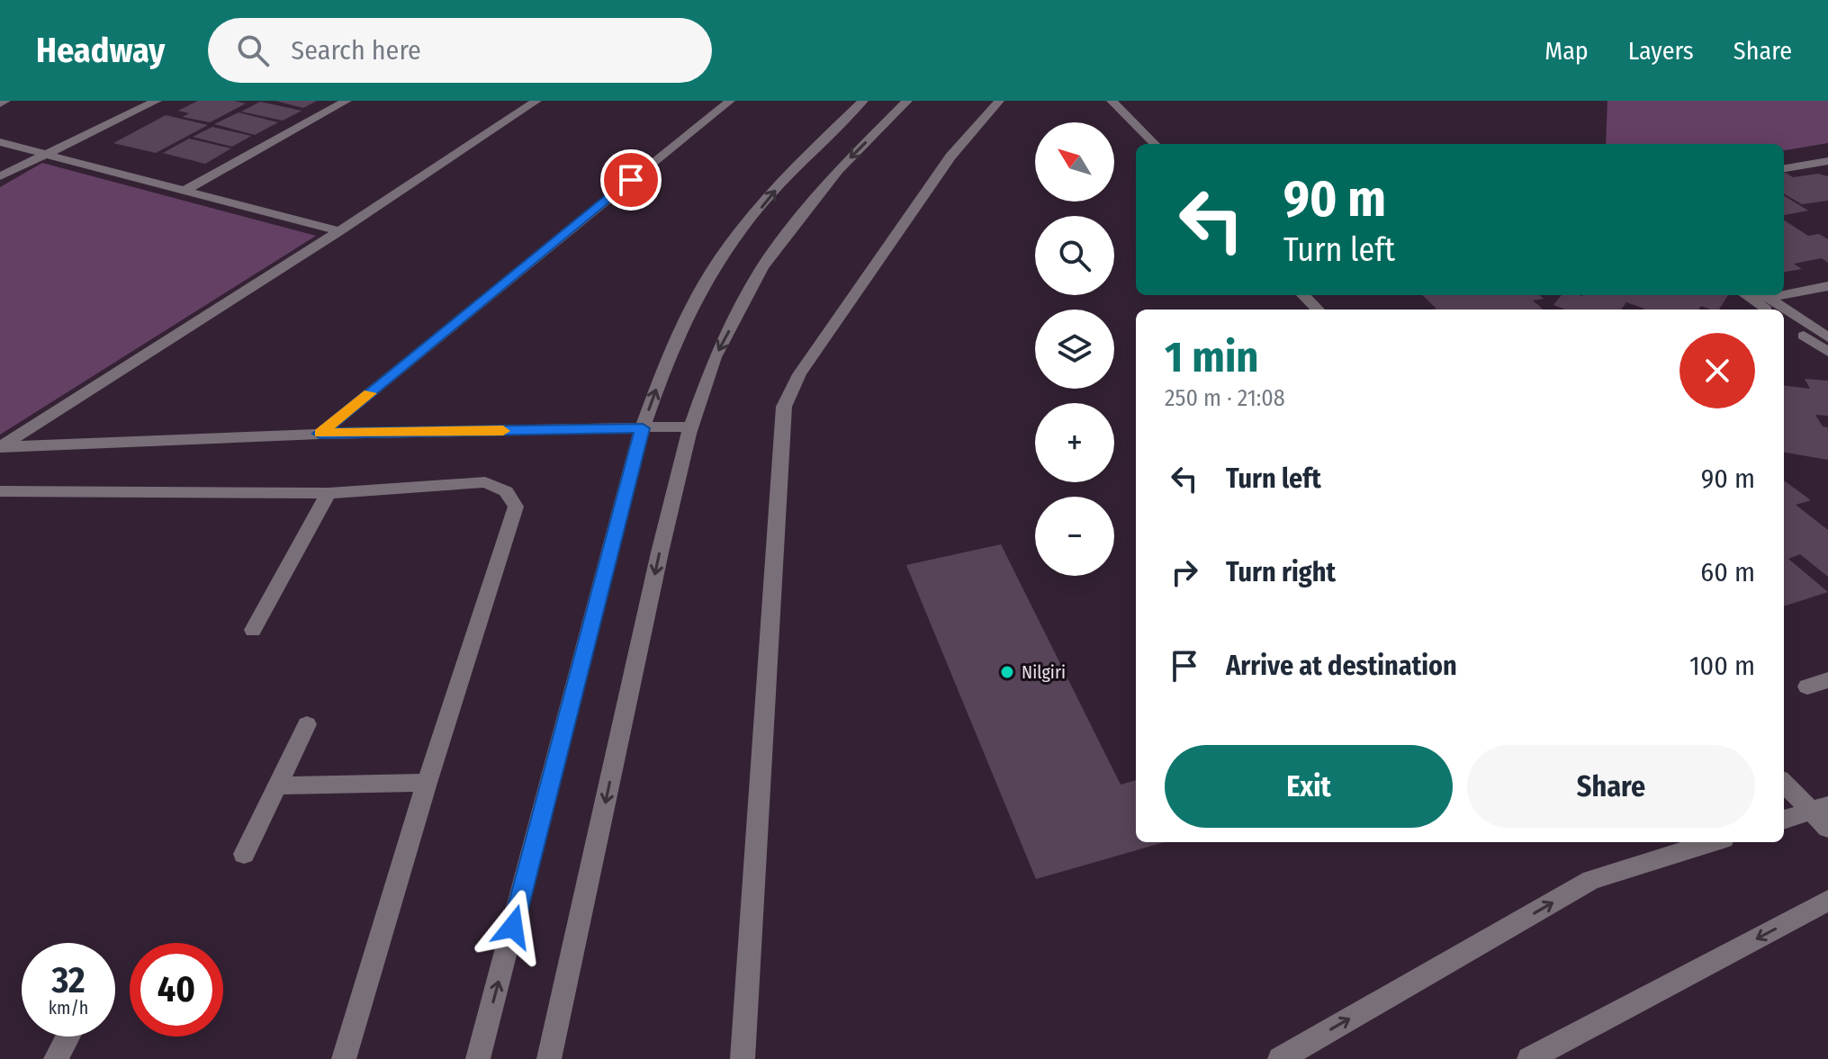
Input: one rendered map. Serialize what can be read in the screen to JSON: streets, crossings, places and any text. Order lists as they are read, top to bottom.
{
  "places": ["Nilgiri"],
  "north": "top left",
  "page": {
    "header": "Headway",
    "search": "Search here",
    "nav": ["Map", "Layers", "Share"],
    "map_buttons": ["+", "−"],
    "turn": ["90 m", "Turn left"],
    "heading": ["1 min", "250 m · 21:08"],
    "list": [
      {
        "name": "Turn left",
        "value": "90 m"
      },
      {
        "name": "Turn right",
        "value": "60 m"
      },
      {
        "name": "Arrive at destination",
        "value": "100 m"
      }
    ],
    "buttons": ["Exit", "Share"],
    "speed": "32 km/h",
    "limit": "40"
  }
}
